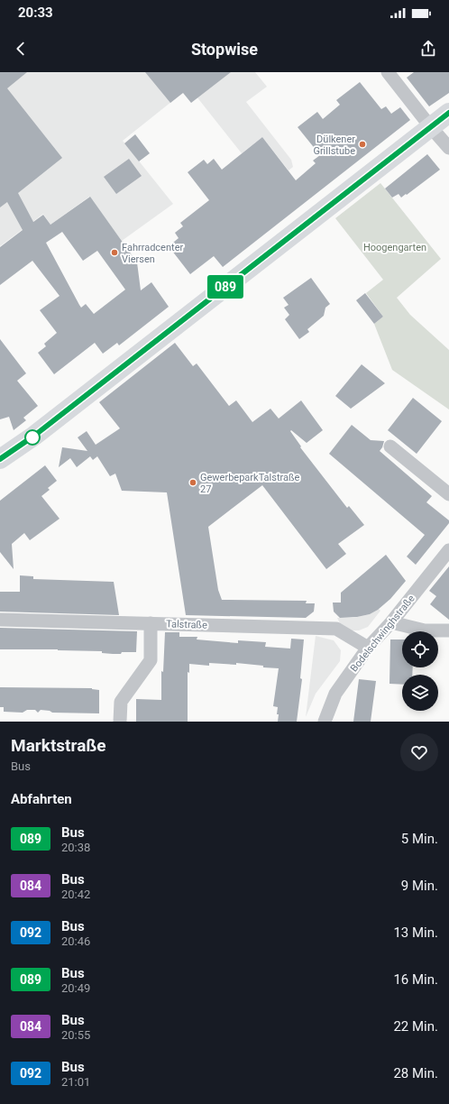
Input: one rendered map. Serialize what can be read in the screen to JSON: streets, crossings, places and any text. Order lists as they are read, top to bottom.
{
  "streets": {
    "street": ["Talstraße", "Bodelschwinghstraße"]
  },
  "crossings": [
    ["Talstraße", "Bodelschwinghstraße"]
  ],
  "parks": ["Hoogengarten"],
  "places": ["Dülkener Grillstube", "Fahrradcenter Viersen", "GewerbeparkTalstraße 27"],
  "lines": ["bus line 089"],
  "page": {
    "status": "20:33",
    "header": "Stopwise",
    "on_map": "089",
    "heading": [
      ["Marktstraße", "Bus"],
      "Abfahrten"
    ],
    "list": [
      {
        "mark": "089",
        "name": "Bus",
        "note": "20:38",
        "value": "5 Min."
      },
      {
        "mark": "084",
        "name": "Bus",
        "note": "20:42",
        "value": "9 Min."
      },
      {
        "mark": "092",
        "name": "Bus",
        "note": "20:46",
        "value": "13 Min."
      },
      {
        "mark": "089",
        "name": "Bus",
        "note": "20:49",
        "value": "16 Min."
      },
      {
        "mark": "084",
        "name": "Bus",
        "note": "20:55",
        "value": "22 Min."
      },
      {
        "mark": "092",
        "name": "Bus",
        "note": "21:01",
        "value": "28 Min."
      }
    ]
  }
}
